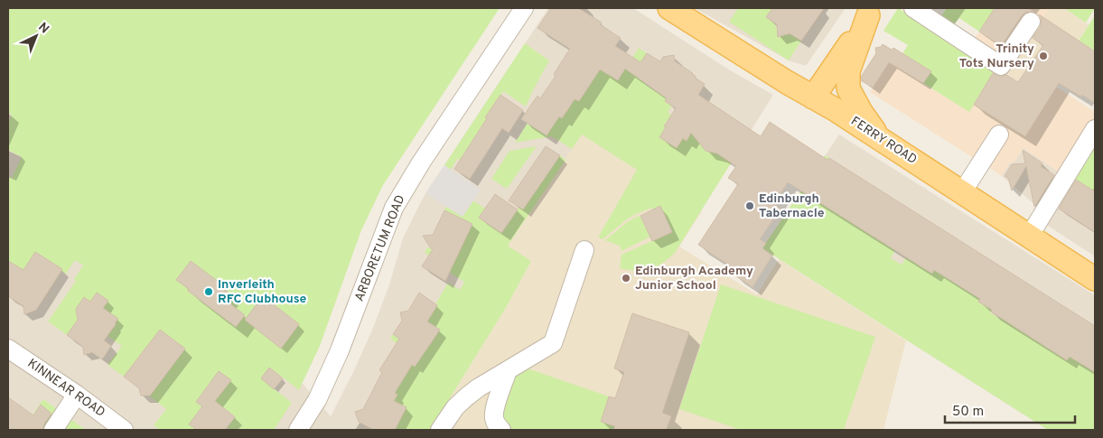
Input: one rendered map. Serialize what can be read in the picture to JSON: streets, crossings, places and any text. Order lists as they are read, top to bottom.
{
  "streets": {
    "main road": ["FERRY ROAD"],
    "street": ["ARBORETUM ROAD", "KINNEAR ROAD"]
  },
  "places": [
    "Trinity Tots Nursery",
    "Edinburgh Tabernacle",
    "Edinburgh Academy Junior School",
    "Inverleith RFC Clubhouse"
  ],
  "scale_bar": "50 m",
  "north": "top right"
}
